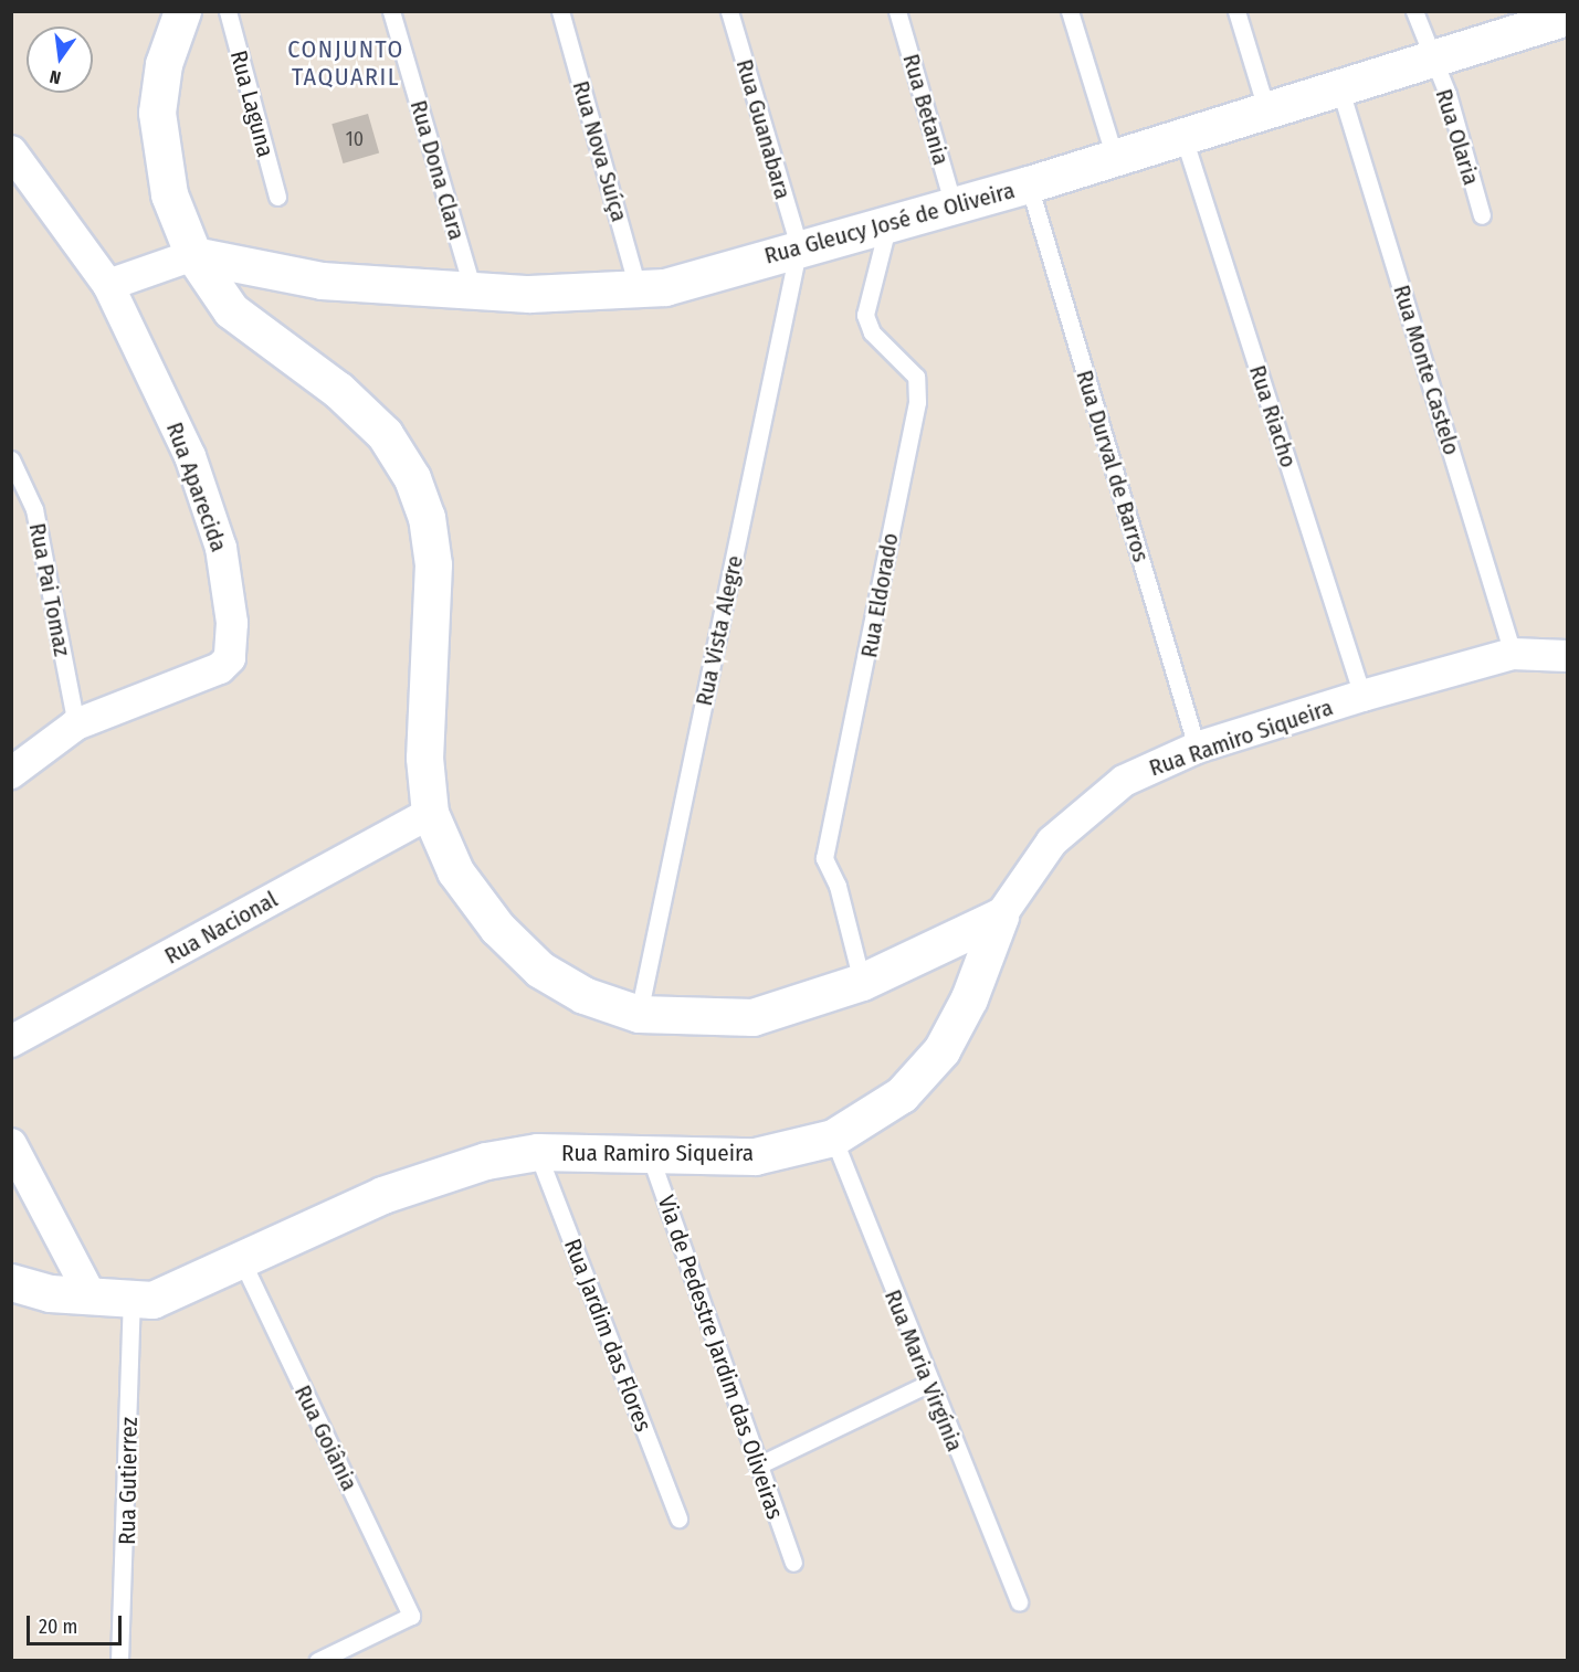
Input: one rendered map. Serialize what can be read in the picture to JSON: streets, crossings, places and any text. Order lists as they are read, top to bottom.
{
  "streets": {
    "street": [
      "Rua Gleucy José de Oliveira",
      "Rua Aparecida",
      "Rua Ramiro Siqueira",
      "Rua Nacional"
    ],
    "lane": [
      "Rua Laguna",
      "Rua Betania",
      "Rua Guanabara",
      "Rua Olaria",
      "Rua Nova Suíça",
      "Rua Dona Clara",
      "Rua Monte Castelo",
      "Rua Riacho",
      "Rua Durval de Barros",
      "Rua Pai Tomaz",
      "Rua Eldorado",
      "Rua Vista Alegre",
      "Rua Jardim das Flores",
      "Via de Pedestre Jardim das Oliveiras",
      "Rua Maria Virgínia",
      "Rua Goiânia",
      "Rua Gutierrez"
    ]
  },
  "crossings": [
    ["Rua Betania", "Rua Gleucy José de Oliveira"],
    ["Rua Guanabara", "Rua Gleucy José de Oliveira"],
    ["Rua Guanabara", "Rua Vista Alegre"],
    ["Rua Olaria", "Rua Gleucy José de Oliveira"],
    ["Rua Nova Suíça", "Rua Gleucy José de Oliveira"],
    ["Rua Dona Clara", "Rua Gleucy José de Oliveira"],
    ["Rua Gleucy José de Oliveira", "Rua Monte Castelo"],
    ["Rua Gleucy José de Oliveira", "Rua Riacho"],
    ["Rua Gleucy José de Oliveira", "Rua Durval de Barros"],
    ["Rua Gleucy José de Oliveira", "Rua Eldorado"],
    ["Rua Gleucy José de Oliveira", "Rua Vista Alegre"],
    ["Rua Monte Castelo", "Rua Ramiro Siqueira"],
    ["Rua Riacho", "Rua Ramiro Siqueira"],
    ["Rua Durval de Barros", "Rua Ramiro Siqueira"],
    ["Rua Aparecida", "Rua Pai Tomaz"],
    ["Rua Ramiro Siqueira", "Rua Jardim das Flores"],
    ["Rua Ramiro Siqueira", "Via de Pedestre Jardim das Oliveiras"],
    ["Rua Ramiro Siqueira", "Rua Maria Virgínia"],
    ["Rua Ramiro Siqueira", "Rua Goiânia"],
    ["Rua Ramiro Siqueira", "Rua Gutierrez"]
  ],
  "districts": ["CONJUNTO TAQUARIL"],
  "house_numbers": ["10"],
  "scale_bar": "20 m",
  "north": "bottom"
}
